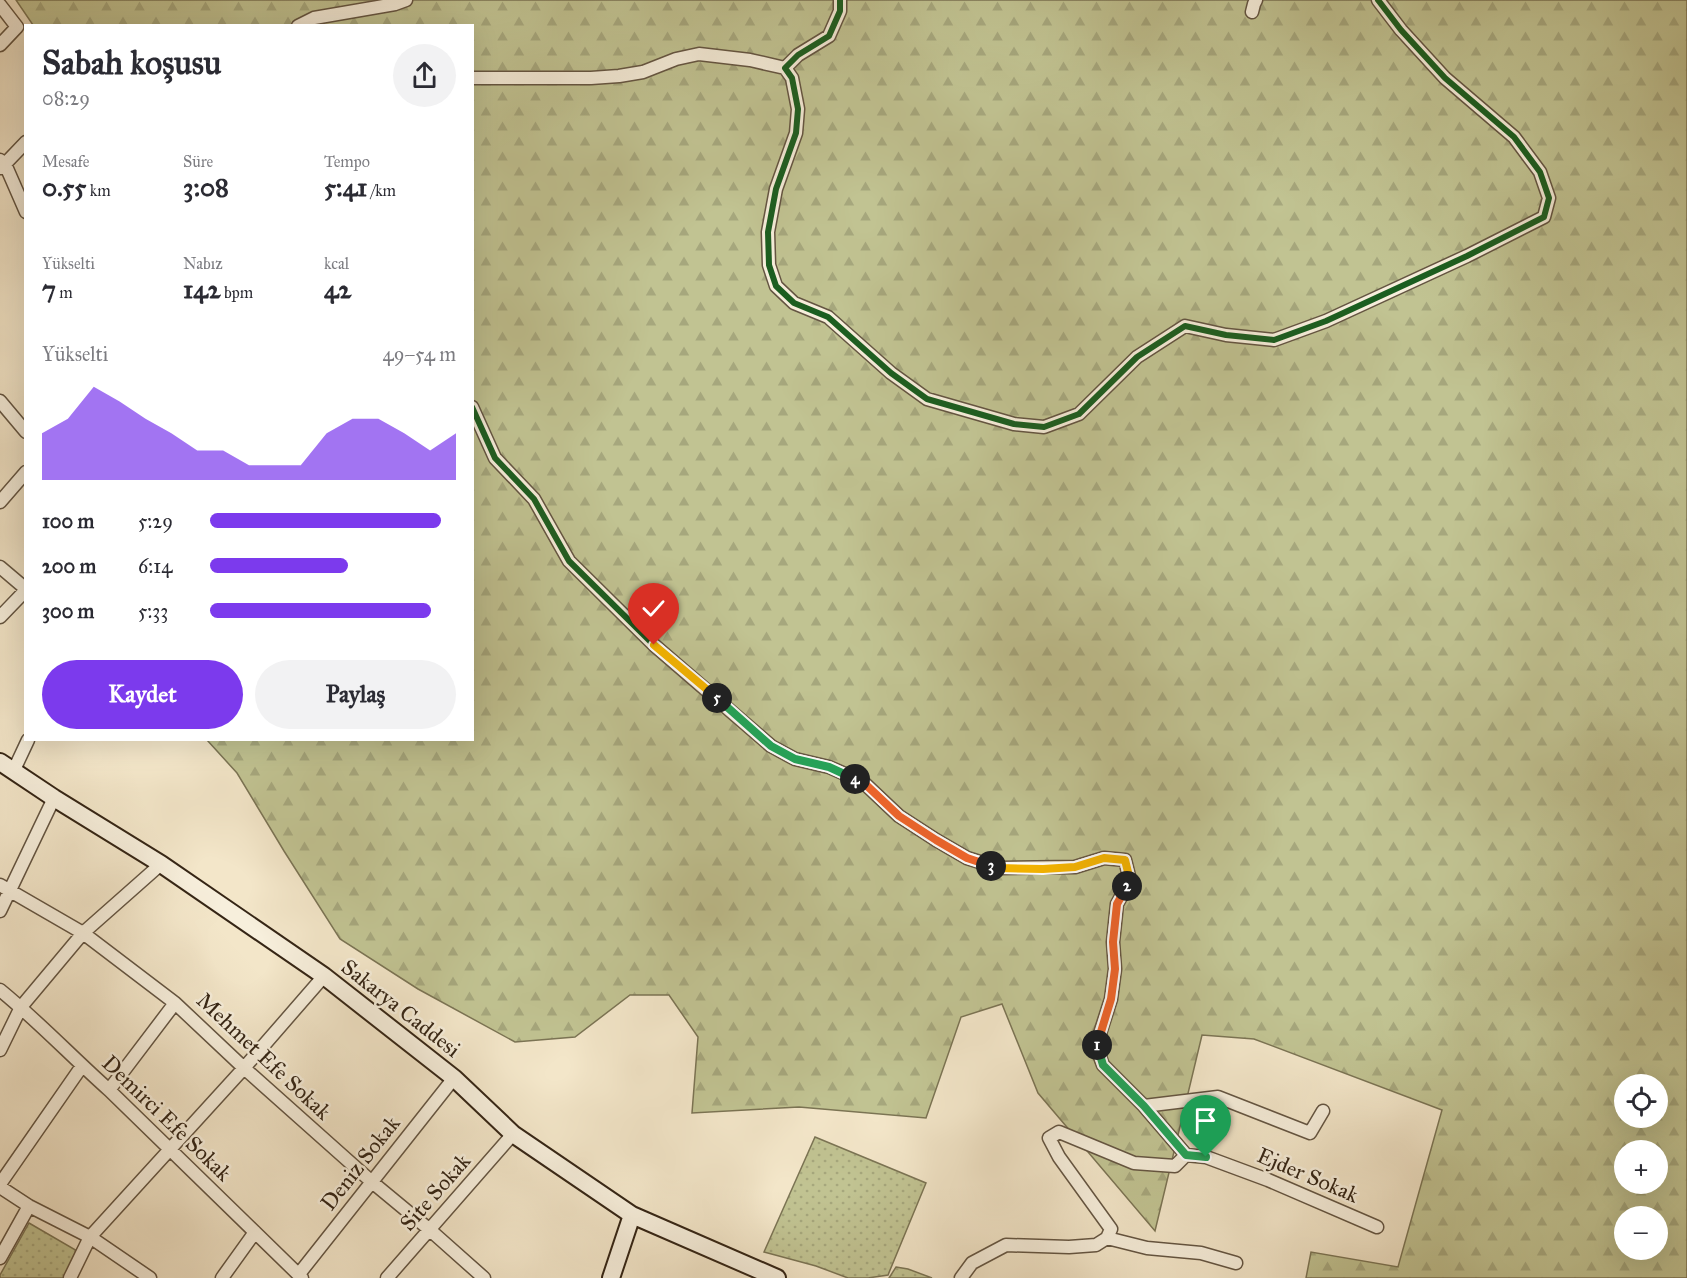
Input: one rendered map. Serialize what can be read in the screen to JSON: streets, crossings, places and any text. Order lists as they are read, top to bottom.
{
  "streets": {
    "main road": ["Sakarya Caddesi"],
    "street": [
      "Mehmet Efe Sokak",
      "Demirci Efe Sokak",
      "Deniz Sokak",
      "Ejder Sokak",
      "Site Sokak"
    ]
  },
  "crossings": [
    ["Sakarya Caddesi", "Deniz Sokak"],
    ["Sakarya Caddesi", "Site Sokak"],
    ["Mehmet Efe Sokak", "Deniz Sokak"],
    ["Mehmet Efe Sokak", "Site Sokak"],
    ["Demirci Efe Sokak", "Deniz Sokak"]
  ],
  "page": {
    "heading": ["Sabah koşusu", "08:29"],
    "stats": [
      ["Mesafe", "0.55 km"],
      ["Süre", "3:08"],
      ["Tempo", "5:41 /km"],
      ["Yükselti", "7 m"],
      ["Nabız", "142 bpm"],
      ["kcal", "42"]
    ],
    "chart": ["Yükselti", "49–54 m"],
    "list": [
      {
        "name": "100 m",
        "note": "5:29"
      },
      {
        "name": "200 m",
        "note": "6:14"
      },
      {
        "name": "300 m",
        "note": "5:33"
      }
    ],
    "buttons": ["Kaydet", "Paylaş"],
    "pins": [
      "5",
      "4",
      "3",
      "2",
      "1"
    ],
    "map_buttons": ["+", "−"]
  }
}
